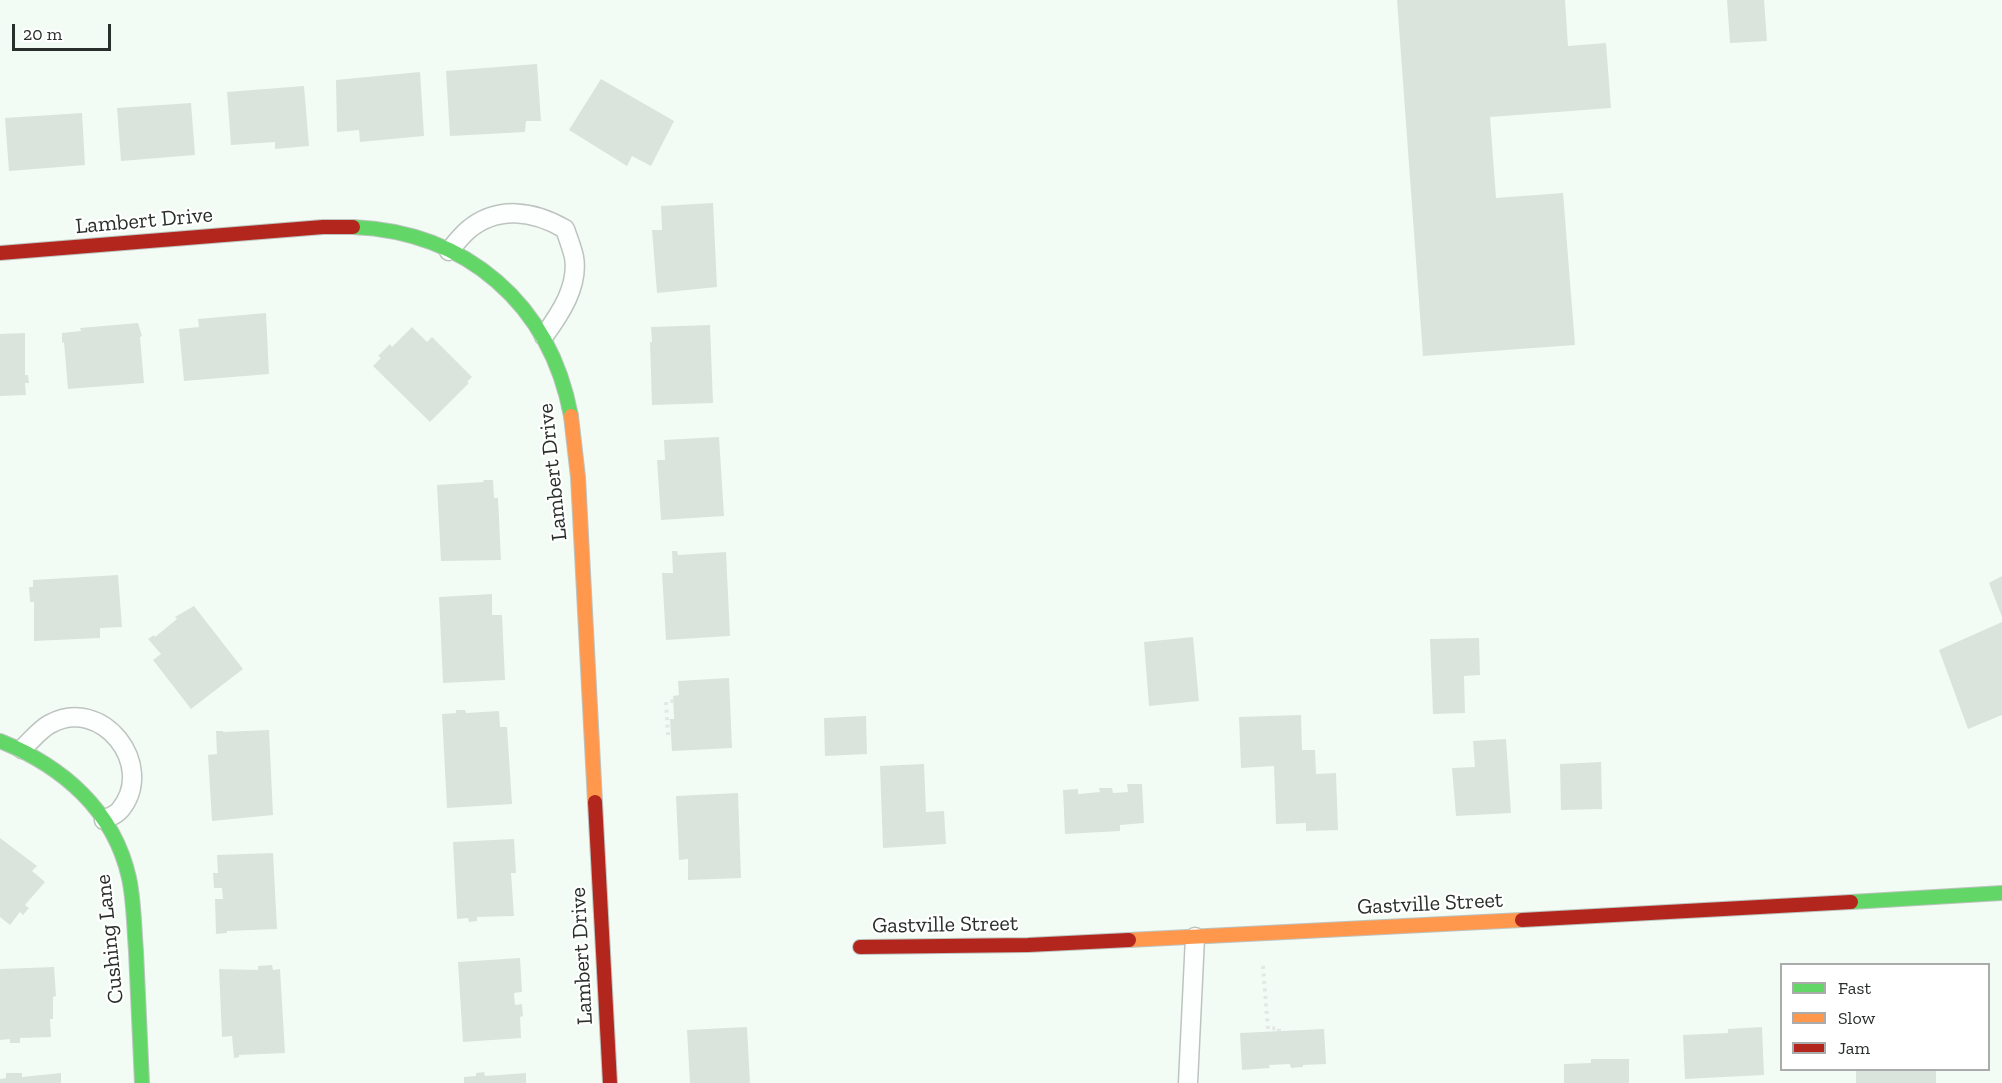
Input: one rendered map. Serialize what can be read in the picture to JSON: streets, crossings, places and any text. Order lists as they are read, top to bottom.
{
  "streets": {
    "street": ["Lambert Drive", "Gastville Street", "Cushing Lane"]
  },
  "legend": ["Fast", "Slow", "Jam"],
  "scale_bar": "20 m"
}
